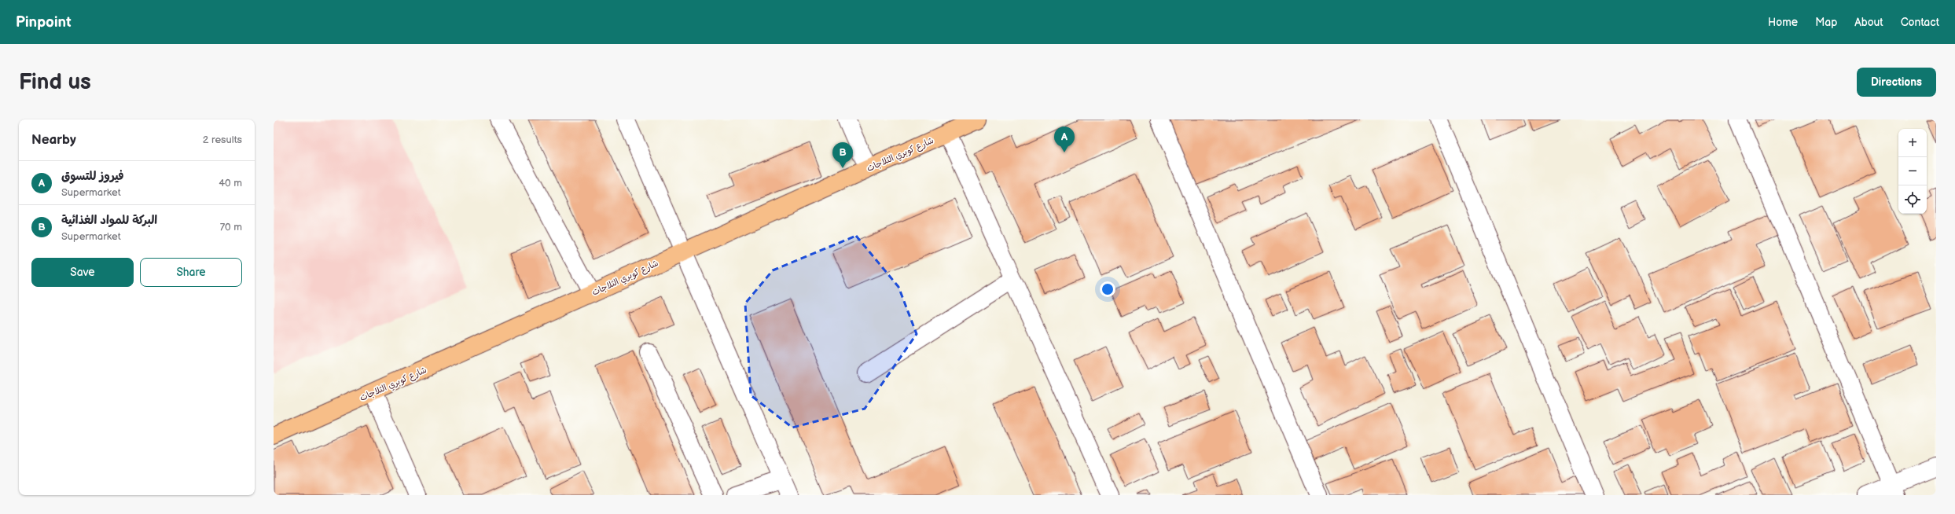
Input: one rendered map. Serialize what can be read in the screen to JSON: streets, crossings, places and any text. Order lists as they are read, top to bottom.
{
  "streets": {
    "main road": ["شارع كوبري الثلاجات"]
  },
  "page": {
    "header": "Pinpoint",
    "nav": [
      "Home",
      "Map",
      "About",
      "Contact"
    ],
    "buttons": [
      "Directions",
      ["Save", "Share"]
    ],
    "title": "Find us",
    "heading": ["Nearby", "2 results"],
    "pins": ["A", "B"],
    "map_buttons": ["+", "−"],
    "list": [
      {
        "mark": "A",
        "name": "فيروز للتسوق",
        "note": "Supermarket",
        "value": "40 m"
      },
      {
        "mark": "B",
        "name": "البركة للمواد الغذائية",
        "note": "Supermarket",
        "value": "70 m"
      }
    ]
  }
}
